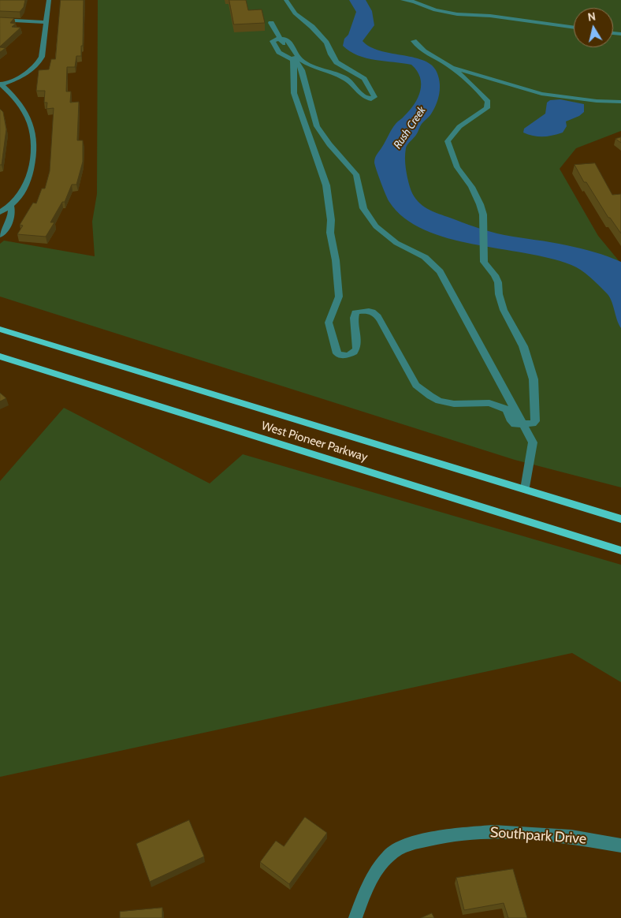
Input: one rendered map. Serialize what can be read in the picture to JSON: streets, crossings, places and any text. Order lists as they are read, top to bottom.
{
  "streets": {
    "main road": ["West Pioneer Parkway"],
    "street": ["Southpark Drive"]
  },
  "water": ["Rush Creek"],
  "north": "top"
}
